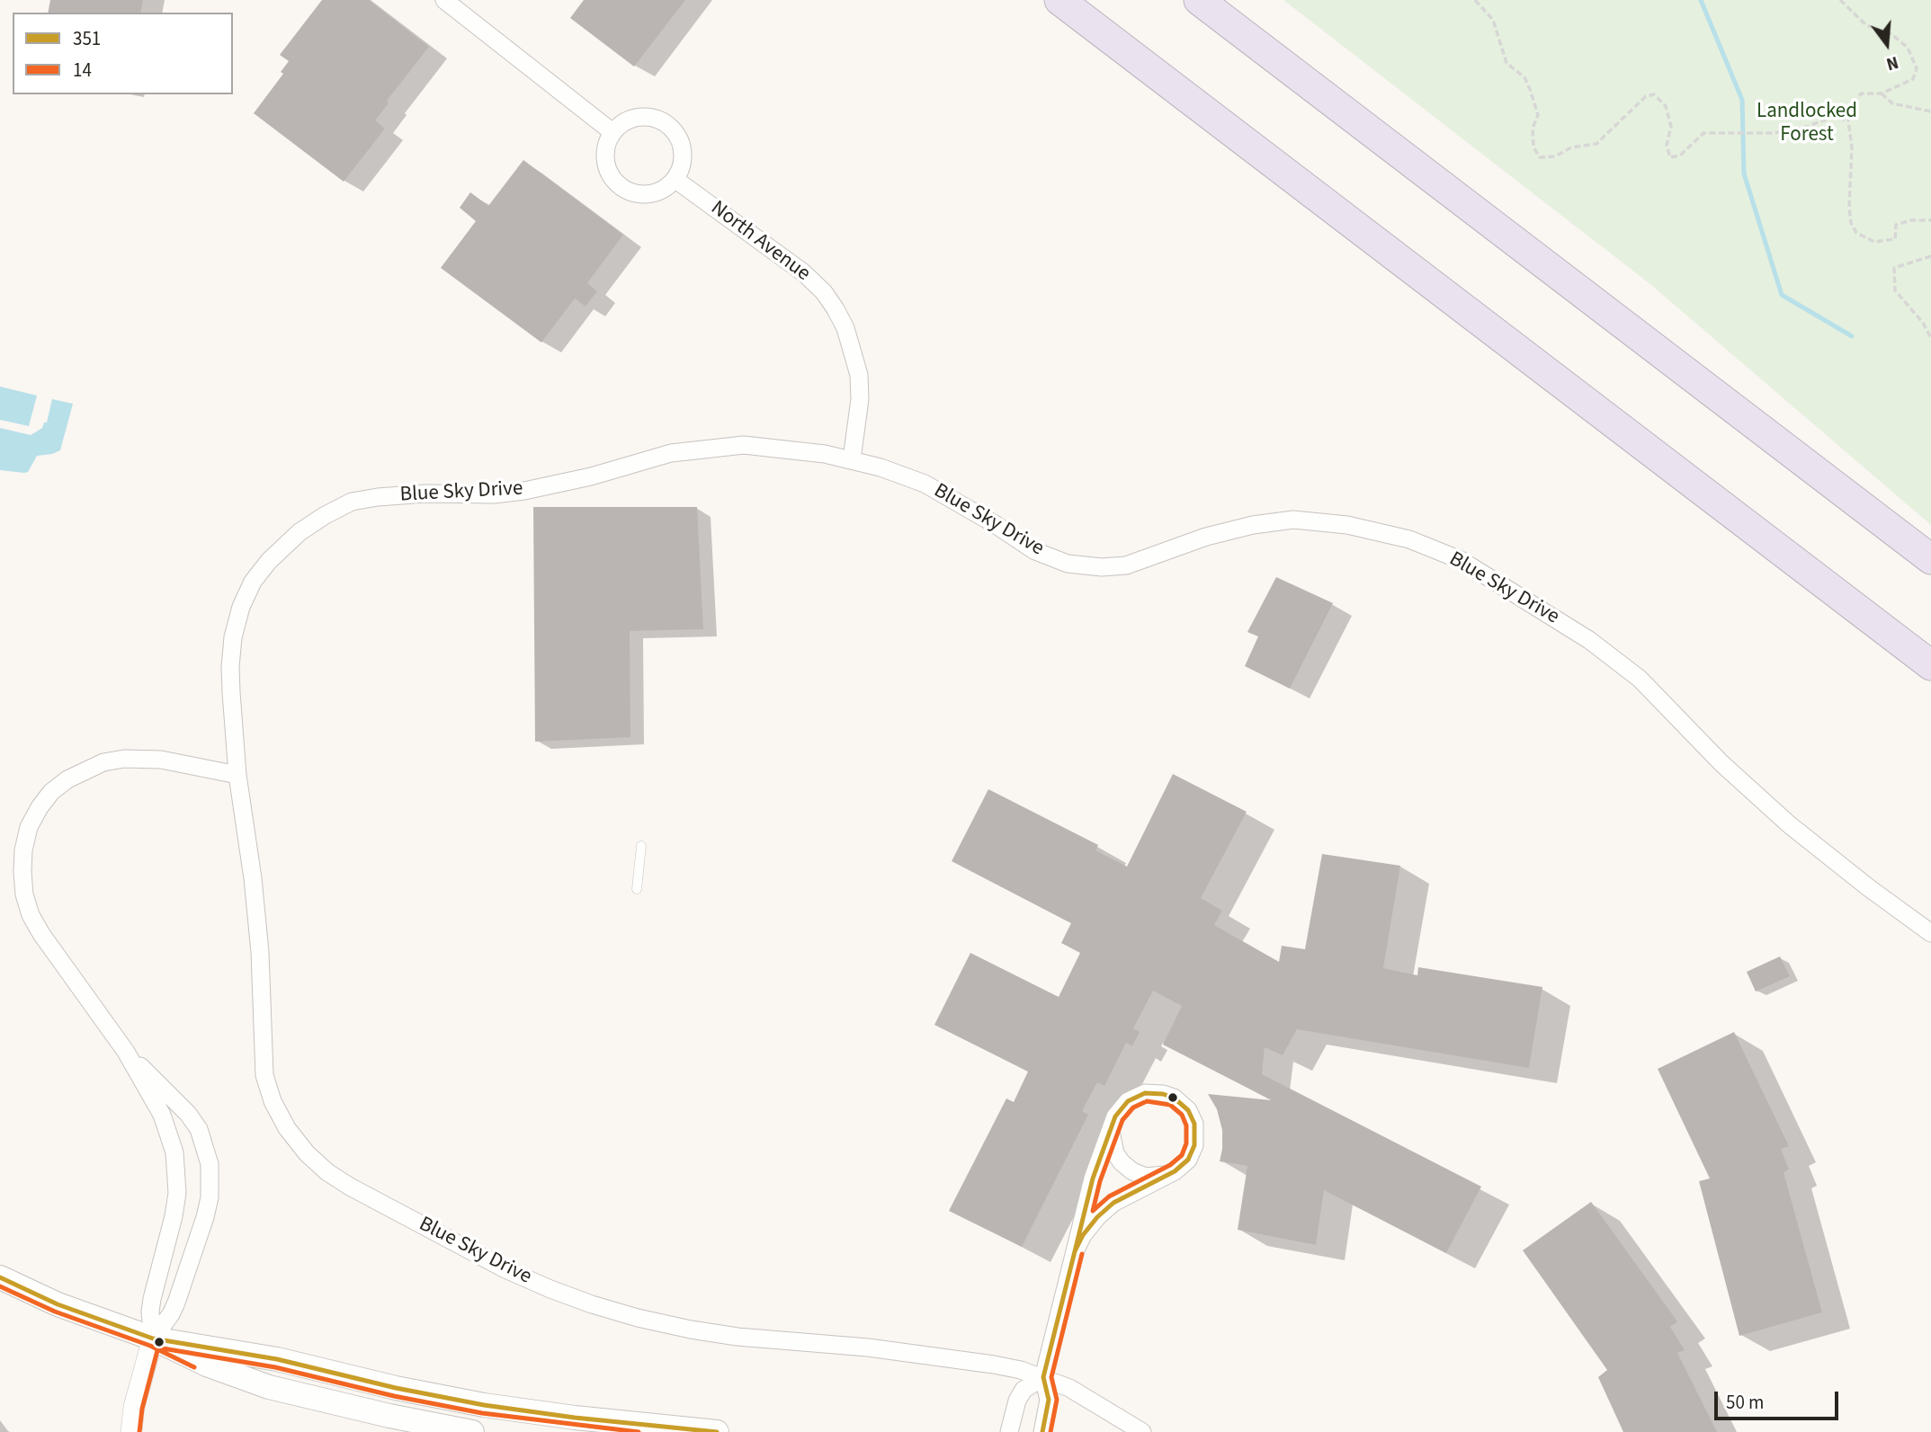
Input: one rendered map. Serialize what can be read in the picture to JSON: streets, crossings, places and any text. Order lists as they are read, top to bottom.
{
  "streets": {
    "street": ["North Avenue", "Blue Sky Drive"]
  },
  "crossings": [
    ["North Avenue", "Blue Sky Drive"]
  ],
  "parks": ["Landlocked Forest"],
  "lines": ["transit line 351", "transit line 14"],
  "legend": ["351", "14"],
  "scale_bar": "50 m",
  "north": "bottom"
}
